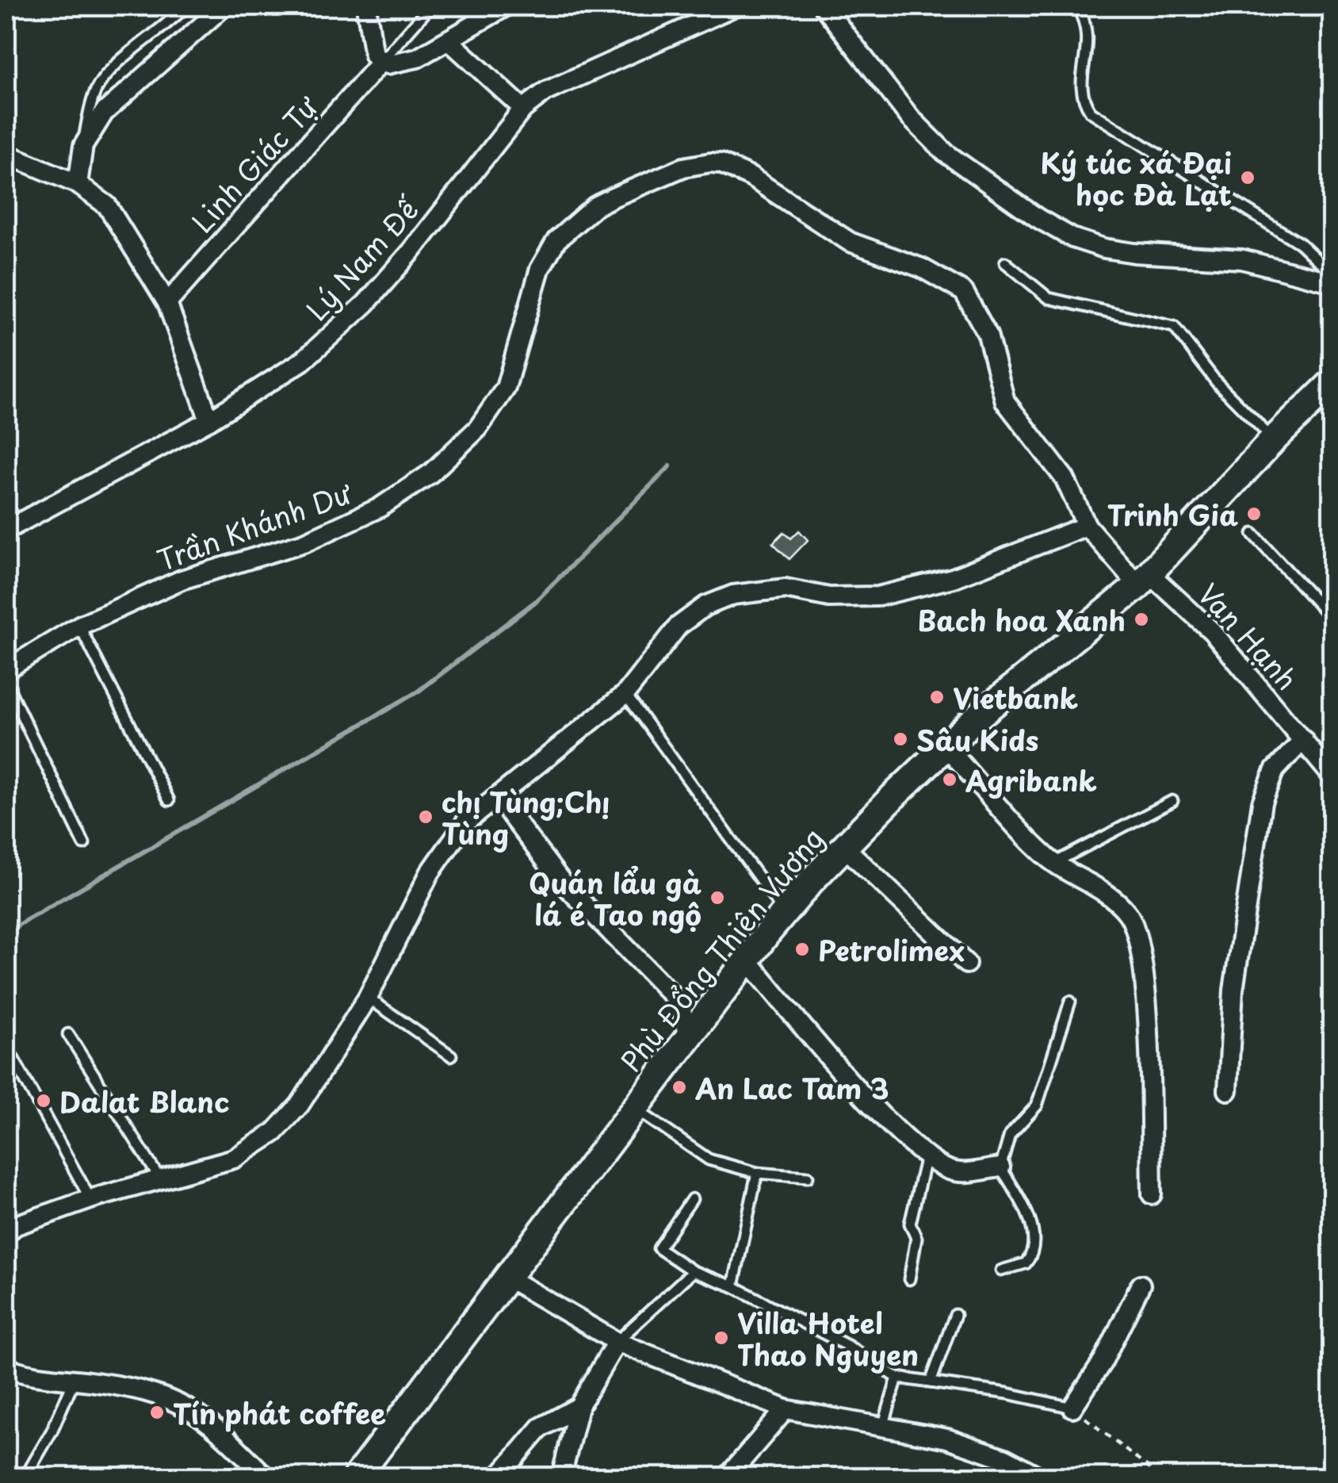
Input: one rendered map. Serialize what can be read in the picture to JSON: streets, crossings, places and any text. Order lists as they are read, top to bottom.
{
  "streets": {
    "main road": ["Phù Đổng Thiên Vương"],
    "street": [
      "Linh Giác Tự",
      "Lý Nam Đế",
      "Trần Khánh Dư",
      "Vạn Hạnh"
    ]
  },
  "crossings": [
    ["Trần Khánh Dư", "Vạn Hạnh"],
    ["Trần Khánh Dư", "Phù Đổng Thiên Vương"],
    ["Vạn Hạnh", "Phù Đổng Thiên Vương"]
  ],
  "places": [
    "Ký túc xá Đại học Đà Lạt",
    "Trinh Gia",
    "Bach hoa Xanh",
    "Vietbank",
    "Sâu Kids",
    "Agribank",
    "chị Tùng;Chị Tùng",
    "Quán lẩu gà lá é Tao ngộ",
    "Petrolimex",
    "An Lac Tam 3",
    "Dalat Blanc",
    "Villa Hotel Thao Nguyen",
    "Tín phát coffee"
  ]
}
